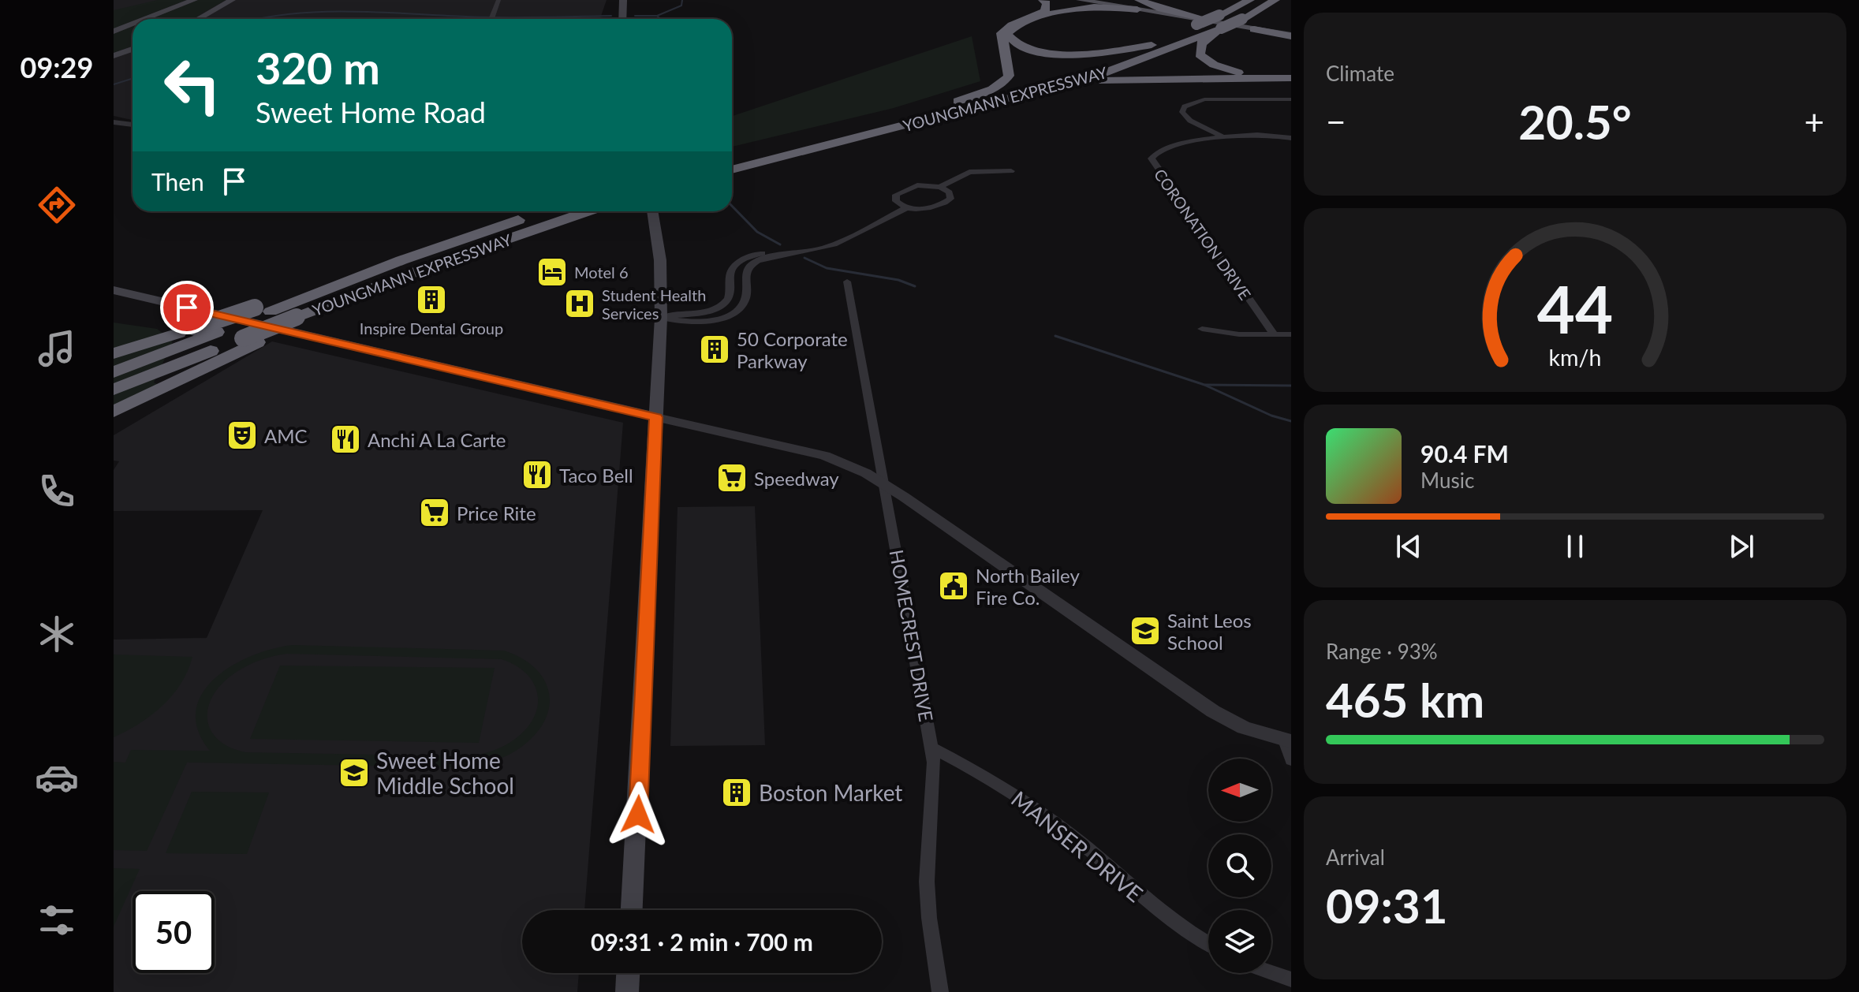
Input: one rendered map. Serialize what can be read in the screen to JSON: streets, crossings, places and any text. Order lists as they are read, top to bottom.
{
  "streets": {
    "highway": ["YOUNGMANN EXPRESSWAY"],
    "street": ["CORONATION DRIVE", "HOMECREST DRIVE", "MANSER DRIVE"]
  },
  "crossings": [
    ["HOMECREST DRIVE", "MANSER DRIVE"]
  ],
  "places": {
    "hotel": ["Motel 6"],
    "building": ["Inspire Dental Group", "50 Corporate Parkway", "Boston Market"],
    "hospital": ["Student Health Services"],
    "theatre": ["AMC"],
    "restaurant": ["Anchi A La Carte", "Taco Bell"],
    "supermarket": ["Speedway", "Price Rite"],
    "public building": ["North Bailey Fire Co."],
    "school or university": ["Saint Leos School", "Sweet Home Middle School"]
  },
  "north": "left",
  "page": {
    "tabs": "09:29",
    "tile": [
      "Climate",
      ["Range · 93%", "465 km"],
      ["Arrival", "09:31"]
    ],
    "turn": ["320 m", "Sweet Home Road"],
    "heat": ["−", "20.5°", "+"],
    "then": "Then",
    "song": ["90.4 FM", "Music"],
    "limit": "50",
    "trip": "09:31 · 2 min · 700 m",
    "gauge": ["44", "km/h"]
  }
}
